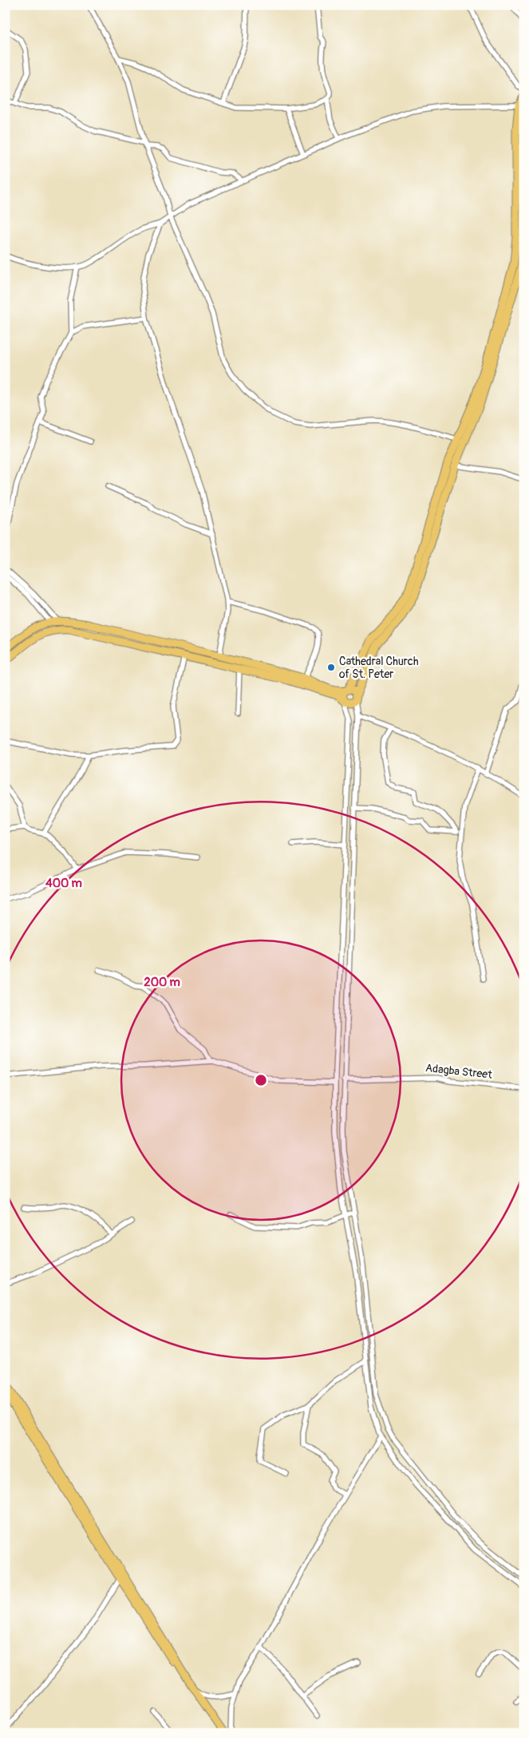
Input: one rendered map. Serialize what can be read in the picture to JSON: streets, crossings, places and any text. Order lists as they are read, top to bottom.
{
  "streets": {
    "street": ["Adagba Street"]
  },
  "places": ["Cathedral Church of St. Peter"],
  "rings": ["400 m", "200 m"]
}
